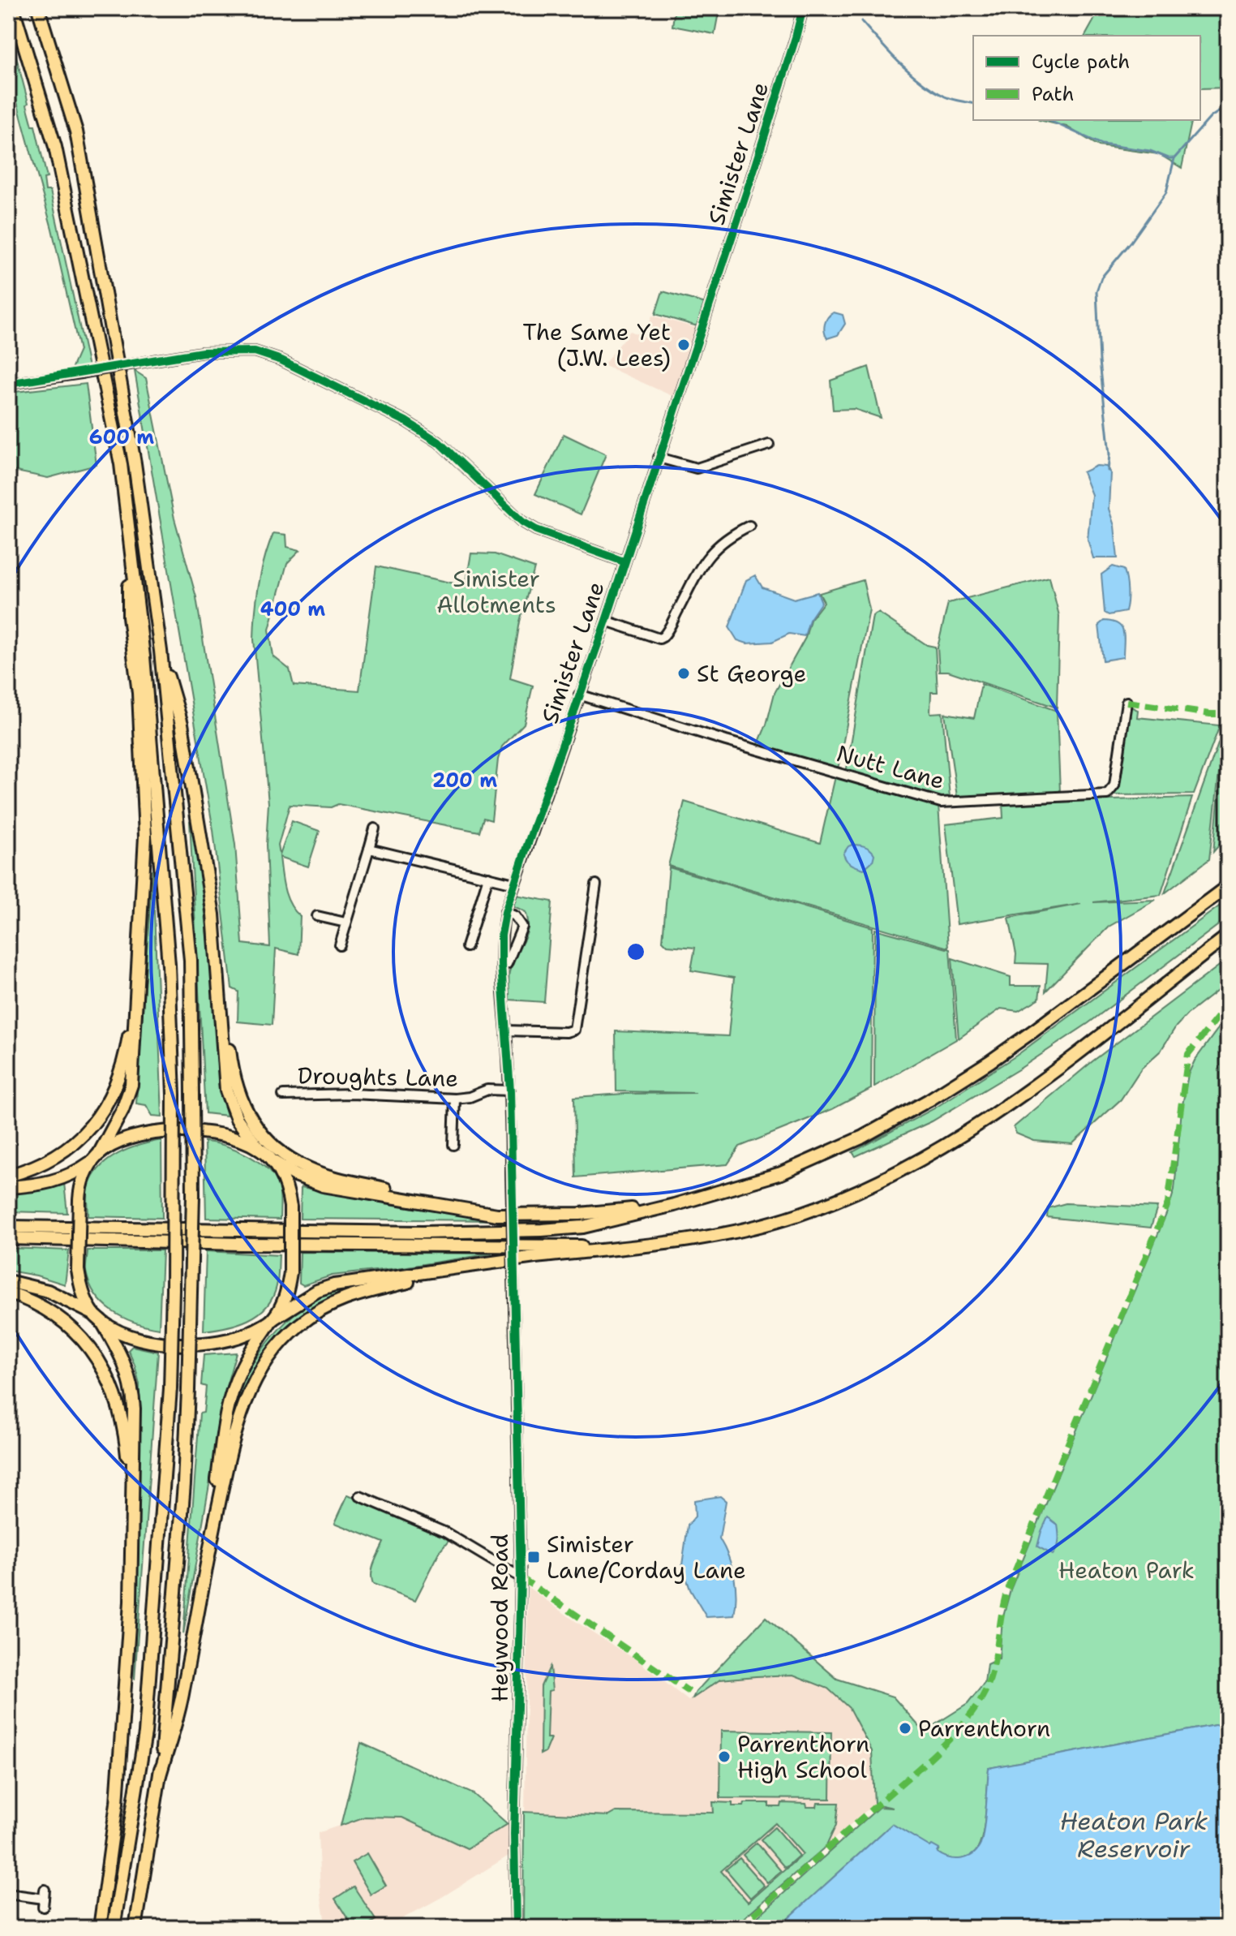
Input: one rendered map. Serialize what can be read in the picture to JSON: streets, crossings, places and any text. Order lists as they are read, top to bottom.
{
  "streets": {
    "street": [
      "Simister Lane",
      "Nutt Lane",
      "Droughts Lane",
      "Heywood Road"
    ]
  },
  "crossings": [
    ["Simister Lane", "Nutt Lane"],
    ["Simister Lane", "Droughts Lane"],
    ["Simister Lane", "Heywood Road"]
  ],
  "water": ["Heaton Park Reservoir"],
  "parks": ["Simister Allotments", "Heaton Park"],
  "places": {
    "other": [
      "The Same Yet (J.W. Lees)",
      "St George",
      "Parrenthorn",
      "Parrenthorn High School"
    ],
    "transit": ["Simister Lane/Corday Lane"]
  },
  "legend": ["Cycle path", "Path"],
  "rings": ["600 m", "400 m", "200 m"]
}
